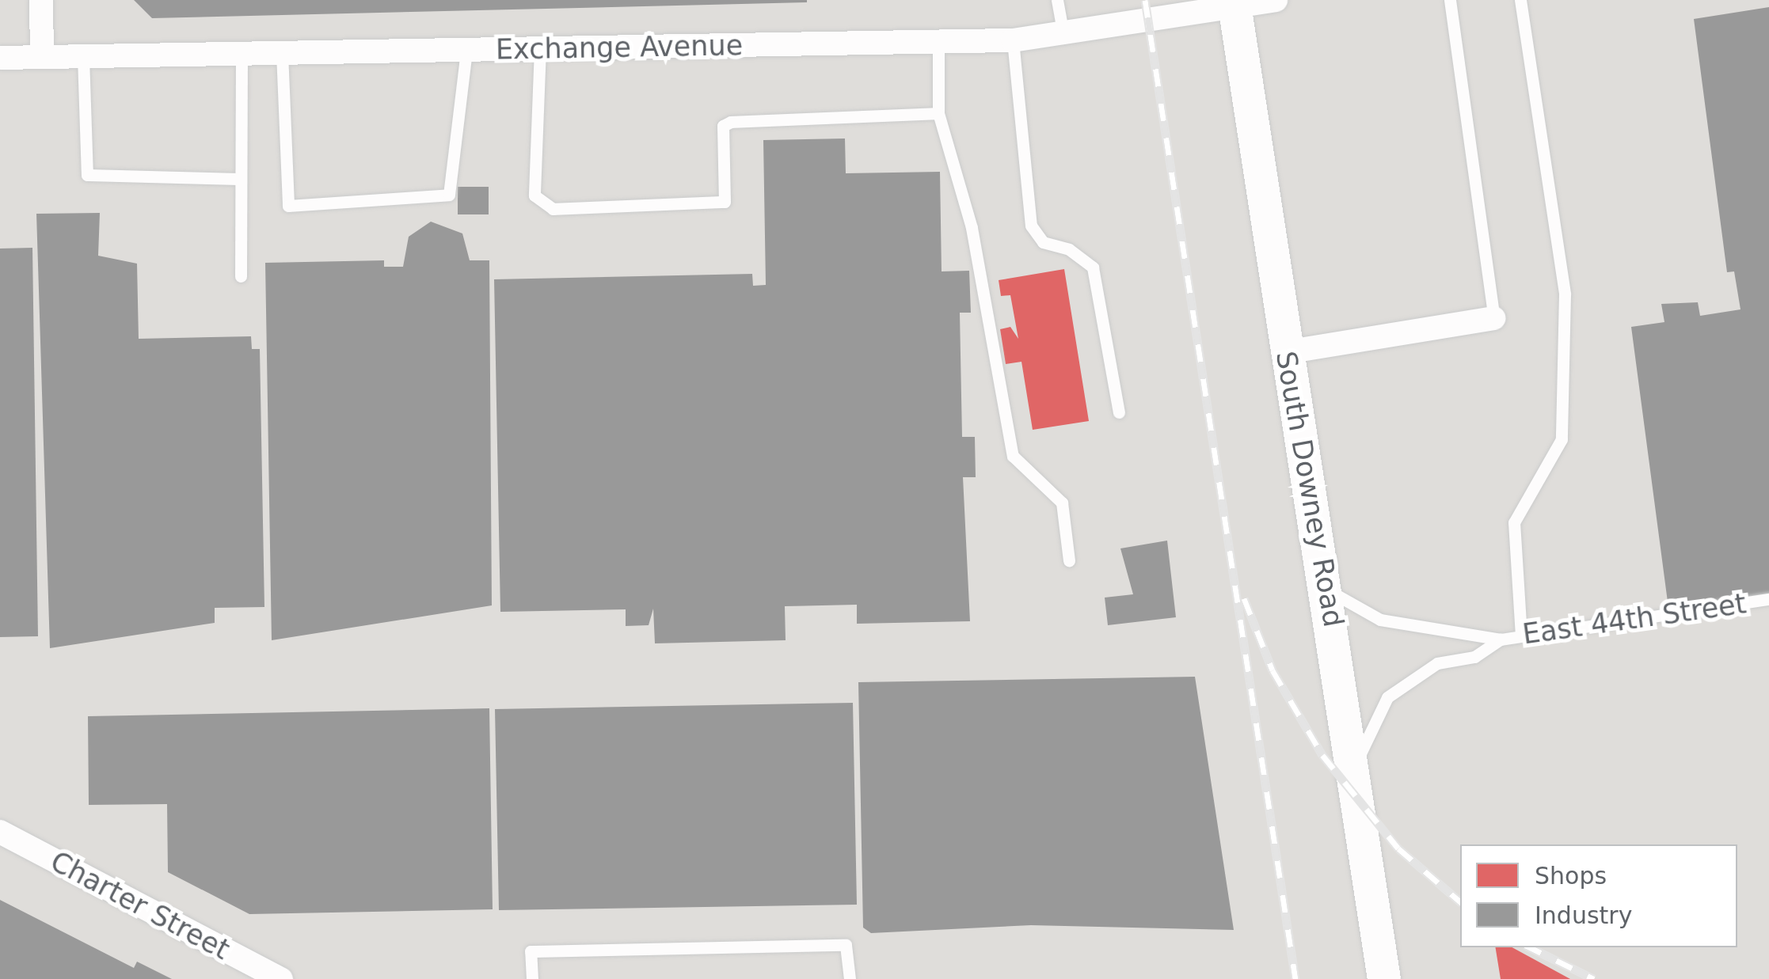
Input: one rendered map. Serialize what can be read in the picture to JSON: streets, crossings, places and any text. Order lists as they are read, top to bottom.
{
  "streets": {
    "main road": ["South Downey Road"],
    "street": ["Exchange Avenue", "Charter Street"],
    "lane": ["East 44th Street"]
  },
  "crossings": [
    ["Exchange Avenue", "South Downey Road"],
    ["South Downey Road", "East 44th Street"]
  ],
  "legend": ["Shops", "Industry"]
}
